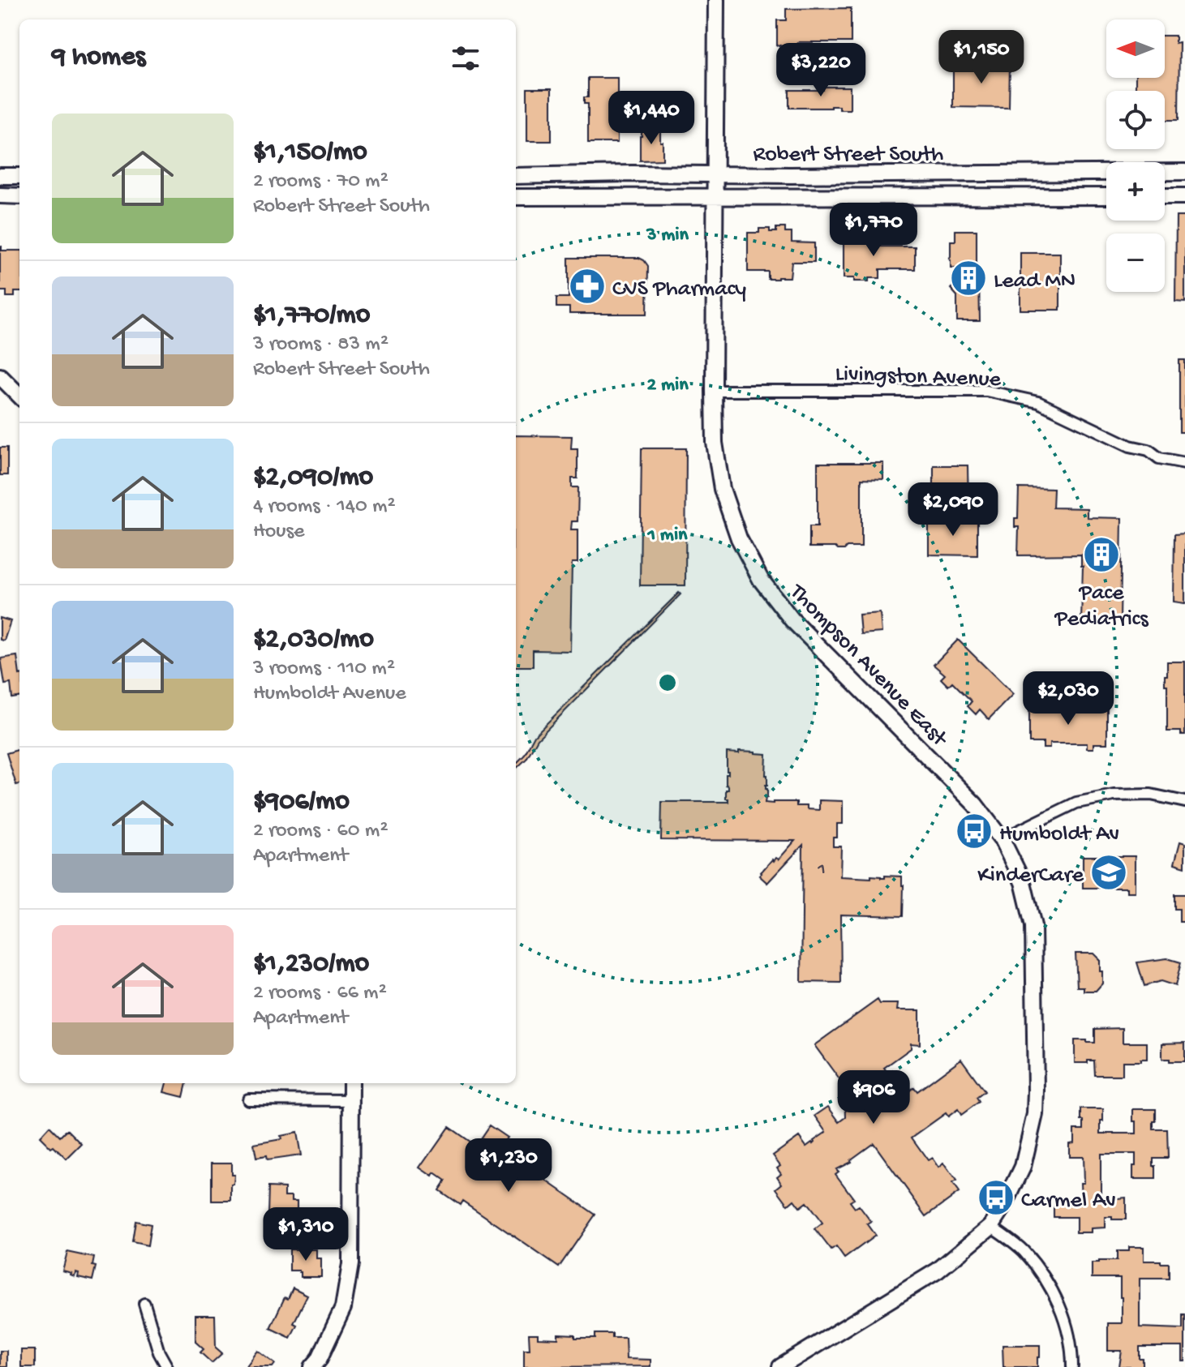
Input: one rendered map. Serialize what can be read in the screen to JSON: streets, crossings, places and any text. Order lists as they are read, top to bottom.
{
  "streets": {
    "street": ["Robert Street South", "Livingston Avenue", "Thompson Avenue East"]
  },
  "crossings": [
    ["Robert Street South", "Thompson Avenue East"],
    ["Livingston Avenue", "Thompson Avenue East"]
  ],
  "places": {
    "building": ["Lead MN", "Pace Pediatrics"],
    "pharmacy": ["CVS Pharmacy"],
    "bus stop": ["Humboldt Av", "Carmel Av"],
    "school or university": ["KinderCare"]
  },
  "house_numbers": ["1"],
  "north": "left",
  "page": {
    "map_buttons": ["+", "−"],
    "heading": "9 homes",
    "price": [
      "$1,150",
      "$3,220",
      "$1,440",
      "$1,770",
      "$2,090",
      "$2,030",
      "$906",
      "$1,230",
      "$1,310"
    ],
    "list": [
      {
        "name": "$1,150/mo",
        "note": "2 rooms · 70 m² · Robert Street South"
      },
      {
        "name": "$1,770/mo",
        "note": "3 rooms · 83 m² · Robert Street South"
      },
      {
        "name": "$2,090/mo",
        "note": "4 rooms · 140 m² · House"
      },
      {
        "name": "$2,030/mo",
        "note": "3 rooms · 110 m² · Humboldt Avenue"
      },
      {
        "name": "$906/mo",
        "note": "2 rooms · 60 m² · Apartment"
      },
      {
        "name": "$1,230/mo",
        "note": "2 rooms · 66 m² · Apartment"
      }
    ]
  },
  "rings": ["3 min", "2 min", "1 min"]
}
